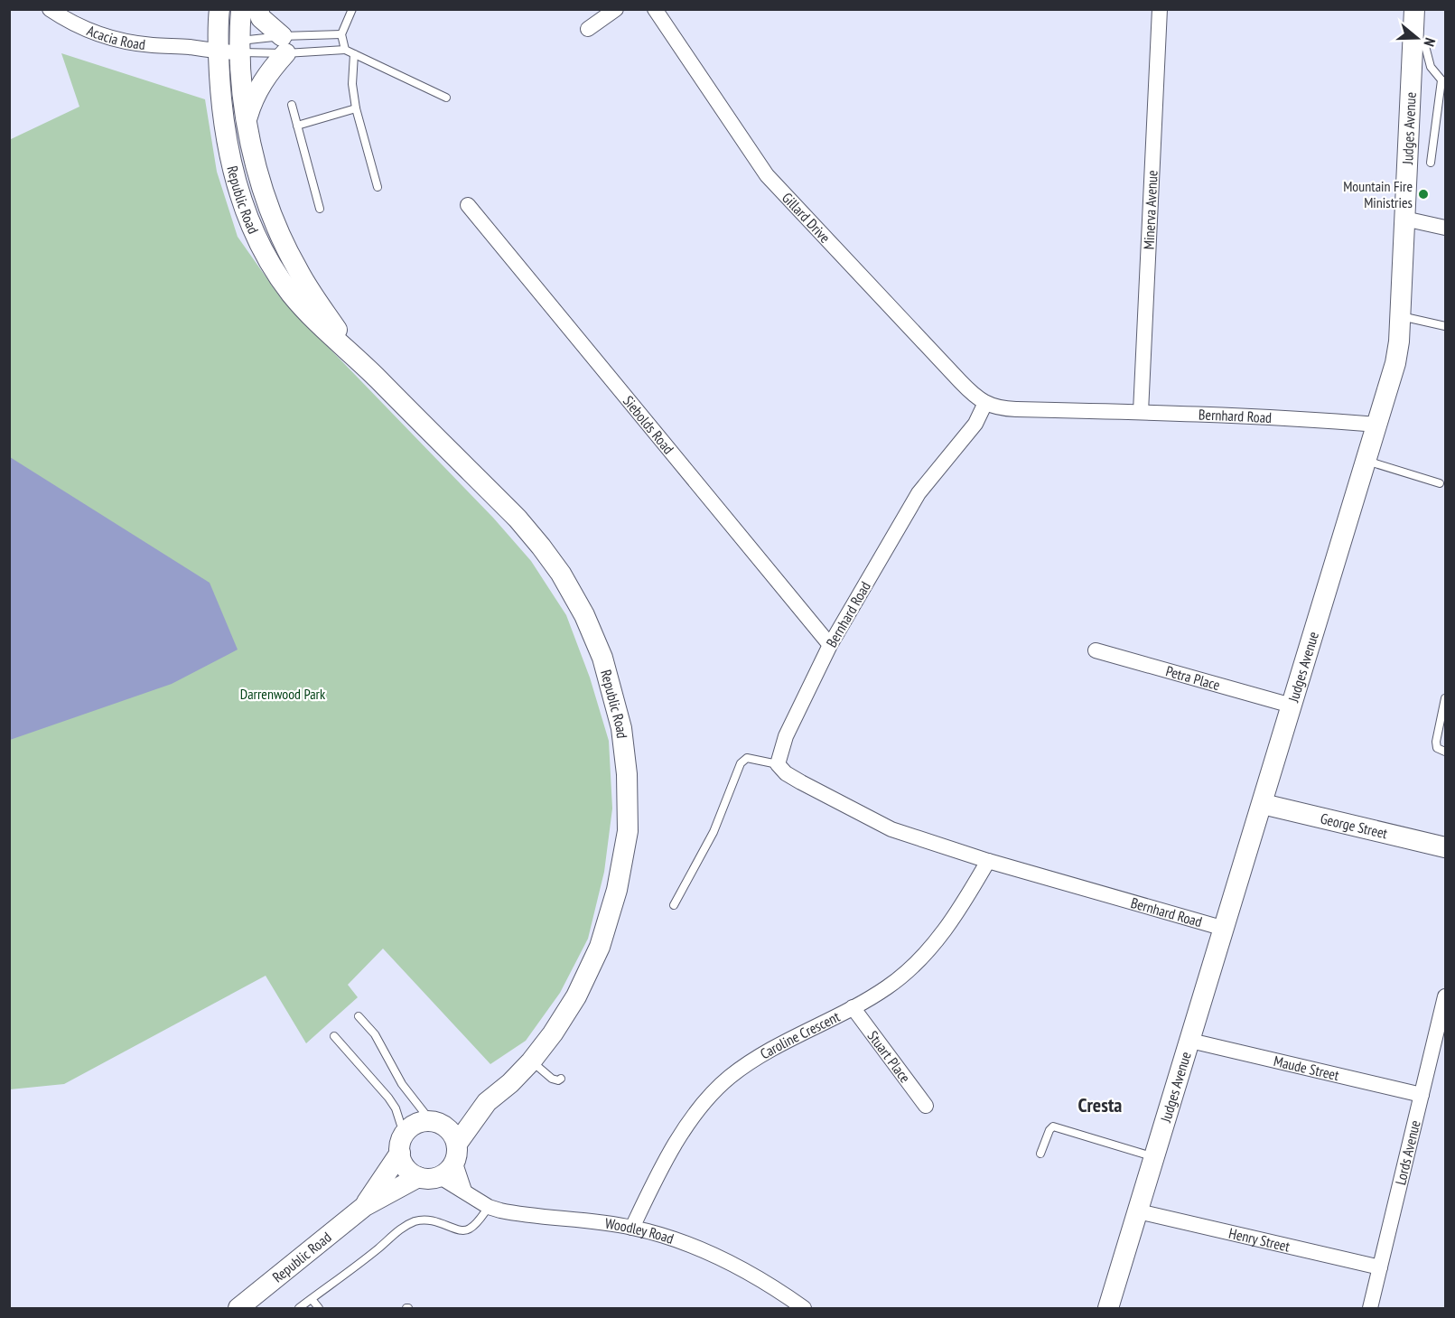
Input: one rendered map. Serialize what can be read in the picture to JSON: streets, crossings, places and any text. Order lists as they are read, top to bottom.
{
  "streets": {
    "main road": ["Judges Avenue", "Republic Road", "George Street"],
    "street": [
      "Acacia Road",
      "Minerva Avenue",
      "Gillard Drive",
      "Bernhard Road",
      "Siebolds Road",
      "Petra Place",
      "Caroline Crescent",
      "Stuart Place",
      "Maude Street",
      "Lords Avenue",
      "Woodley Road",
      "Henry Street"
    ]
  },
  "crossings": [
    ["Acacia Road", "Republic Road"],
    ["Judges Avenue", "Bernhard Road"],
    ["Judges Avenue", "Petra Place"],
    ["Judges Avenue", "George Street"],
    ["Judges Avenue", "Maude Street"],
    ["Judges Avenue", "Henry Street"],
    ["Republic Road", "Woodley Road"],
    ["Minerva Avenue", "Bernhard Road"],
    ["Gillard Drive", "Bernhard Road"],
    ["Bernhard Road", "Siebolds Road"],
    ["Bernhard Road", "Caroline Crescent"],
    ["Caroline Crescent", "Stuart Place"],
    ["Caroline Crescent", "Woodley Road"],
    ["Maude Street", "Lords Avenue"],
    ["Lords Avenue", "Henry Street"]
  ],
  "districts": ["Cresta"],
  "parks": ["Darrenwood Park"],
  "places": ["Mountain Fire Ministries"],
  "north": "right"
}
